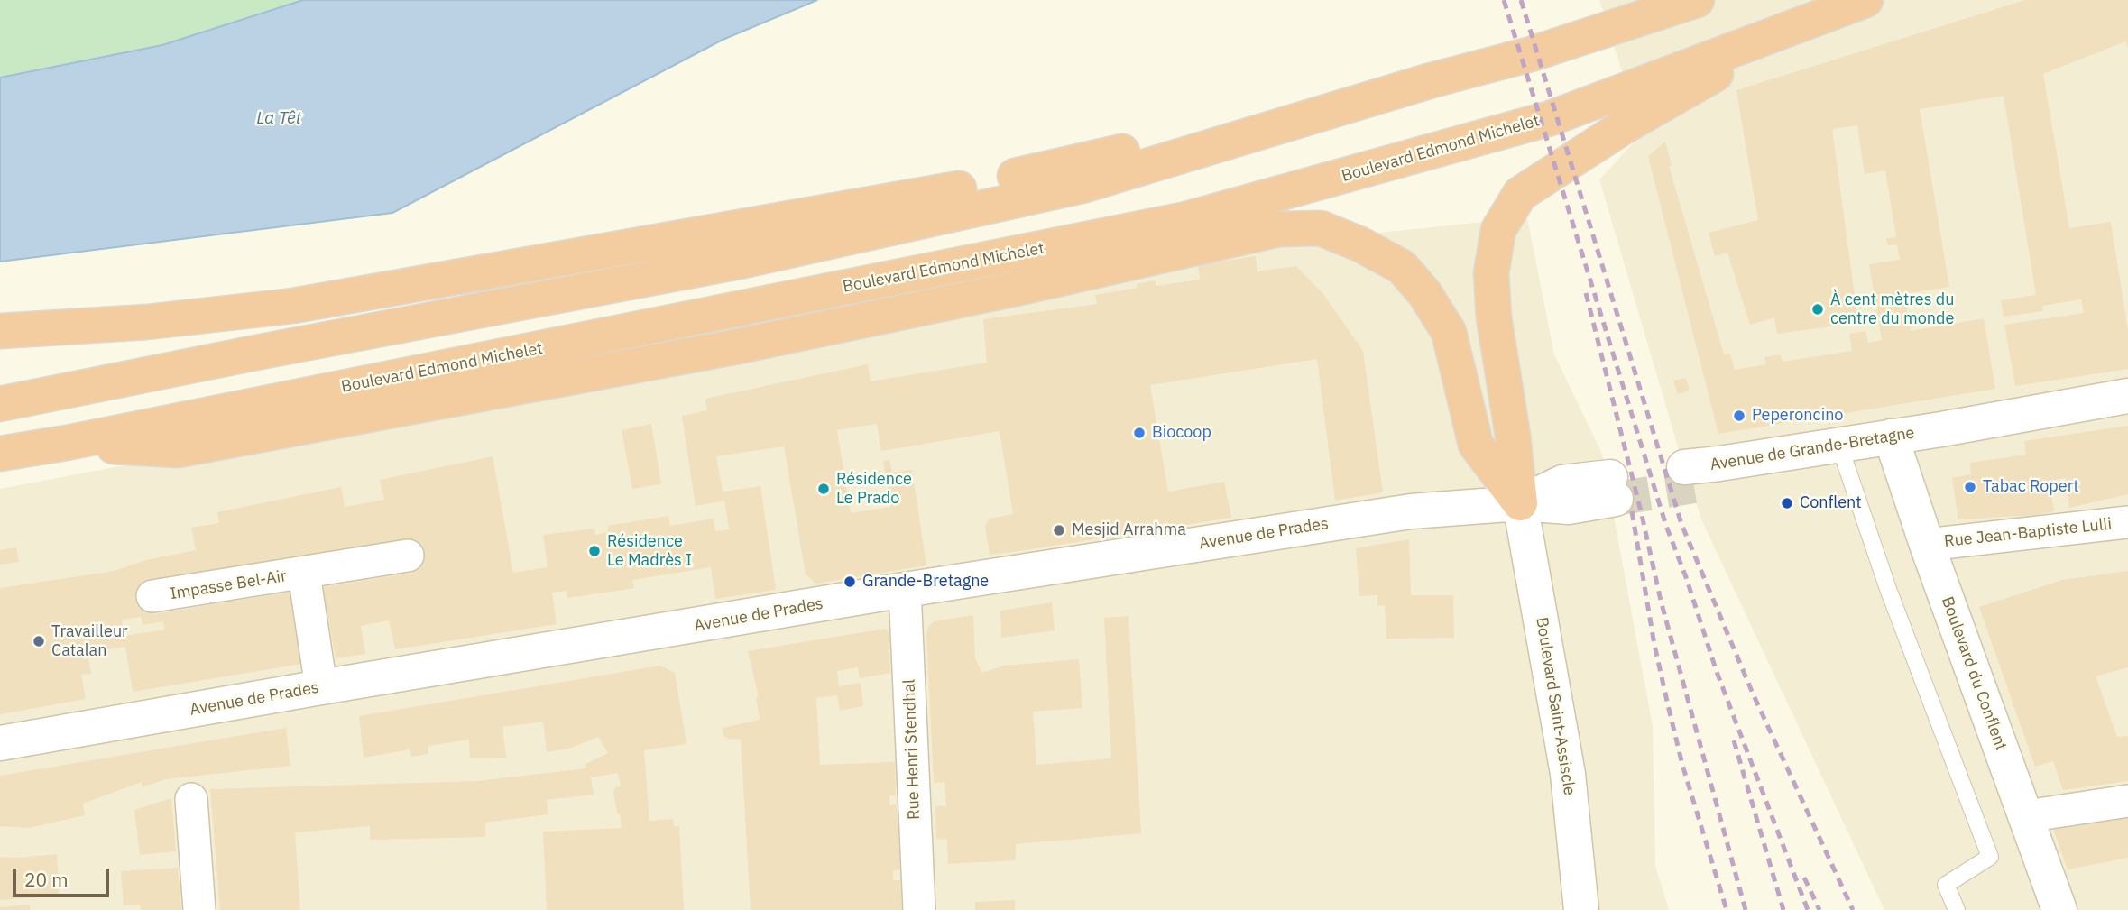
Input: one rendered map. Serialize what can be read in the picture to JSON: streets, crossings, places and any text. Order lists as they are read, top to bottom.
{
  "streets": {
    "highway": ["Boulevard Edmond Michelet"],
    "main road": [
      "Avenue de Grande-Bretagne",
      "Avenue de Prades",
      "Boulevard du Conflent",
      "Boulevard Saint-Assiscle"
    ],
    "street": ["Rue Jean-Baptiste Lulli", "Impasse Bel-Air", "Rue Henri Stendhal"]
  },
  "crossings": [
    ["Avenue de Grande-Bretagne", "Boulevard du Conflent"],
    ["Rue Jean-Baptiste Lulli", "Boulevard du Conflent"],
    ["Avenue de Prades", "Impasse Bel-Air"],
    ["Avenue de Prades", "Boulevard Saint-Assiscle"],
    ["Avenue de Prades", "Rue Henri Stendhal"]
  ],
  "water": ["La Têt"],
  "places": [
    "À cent mètres du centre du monde",
    "Peperoncino",
    "Biocoop",
    "Tabac Ropert",
    "Résidence Le Prado",
    "Conflent",
    "Mesjid Arrahma",
    "Résidence Le Madrès I",
    "Grande-Bretagne",
    "Travailleur Catalan"
  ],
  "scale_bar": "20 m"
}
